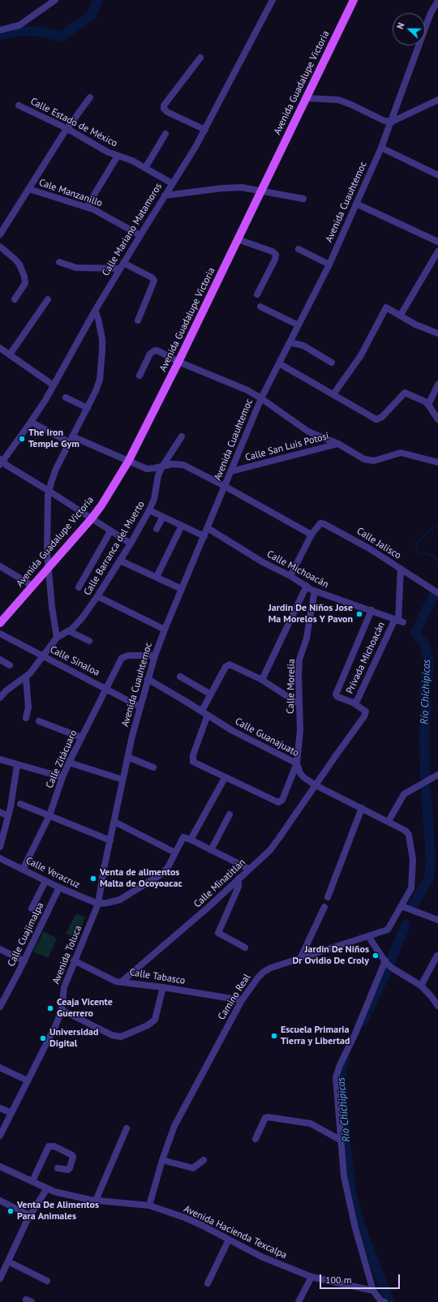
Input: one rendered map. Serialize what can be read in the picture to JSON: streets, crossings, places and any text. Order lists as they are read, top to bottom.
{
  "streets": {
    "main road": ["Avenida Guadalupe Victoria"],
    "street": [
      "Calle Estado de México",
      "Cale Manzanillo",
      "Avenida Cuauhtemoc",
      "Calle Mariano Matamoros",
      "Calle San Luis Potosí",
      "Calle Jalisco",
      "Calle Barranca del Muerto",
      "Calle Michoacán",
      "Privada Michoacán",
      "Calle Sinaloa",
      "Calle Morelia",
      "Calle Guanajuato",
      "Calle Zitácuaro",
      "Calle Veracruz",
      "Calle Minatitlán",
      "Calle Cuajimalpa",
      "Avenida Toluca",
      "Calle Tabasco",
      "Camino Real",
      "Avenida Hacienda Texcalpa"
    ]
  },
  "crossings": [
    ["Calle Estado de México", "Calle Mariano Matamoros"],
    ["Cale Manzanillo", "Calle Mariano Matamoros"],
    ["Avenida Cuauhtemoc", "Calle San Luis Potosí"],
    ["Avenida Cuauhtemoc", "Calle Michoacán"],
    ["Avenida Cuauhtemoc", "Calle Sinaloa"],
    ["Avenida Cuauhtemoc", "Calle Guanajuato"],
    ["Avenida Cuauhtemoc", "Calle Zitácuaro"],
    ["Avenida Cuauhtemoc", "Calle Veracruz"],
    ["Avenida Cuauhtemoc", "Avenida Toluca"],
    ["Calle Jalisco", "Calle Michoacán"],
    ["Calle Barranca del Muerto", "Calle Sinaloa"],
    ["Calle Michoacán", "Privada Michoacán"],
    ["Calle Michoacán", "Calle Morelia"],
    ["Privada Michoacán", "Calle Minatitlán"],
    ["Calle Sinaloa", "Calle Zitácuaro"],
    ["Calle Morelia", "Calle Guanajuato"],
    ["Calle Guanajuato", "Calle Minatitlán"],
    ["Calle Guanajuato", "Camino Real"],
    ["Calle Zitácuaro", "Calle Veracruz"],
    ["Calle Veracruz", "Calle Cuajimalpa"],
    ["Calle Veracruz", "Avenida Toluca"],
    ["Calle Minatitlán", "Calle Tabasco"],
    ["Avenida Toluca", "Calle Tabasco"],
    ["Calle Tabasco", "Camino Real"],
    ["Camino Real", "Avenida Hacienda Texcalpa"]
  ],
  "water": ["Río Chichipicas"],
  "places": [
    "The Iron Temple Gym",
    "Jardin De Niños Jose Ma Morelos Y Pavon",
    "Venta de alimentos Malta de Ocoyoacac",
    "Jardin De Niños Dr Ovidio De Croly",
    "Ceaja Vicente Guerrero",
    "Escuela Primaria Tierra y Libertad",
    "Universidad Digital",
    "Venta De Alimentos Para Animales"
  ],
  "scale_bar": "100 m",
  "north": "left"
}
